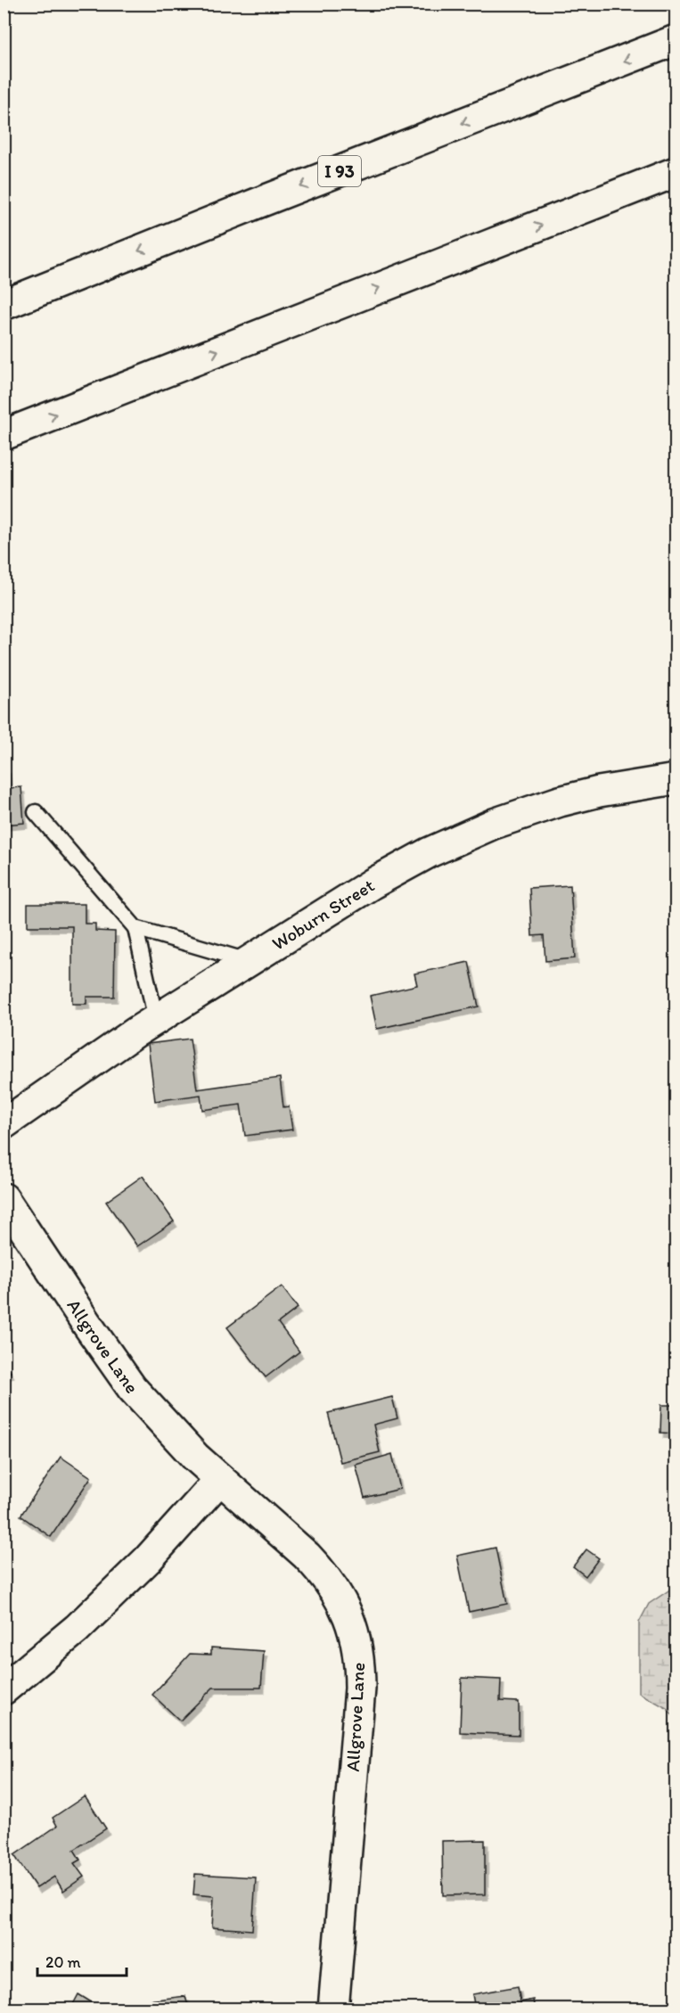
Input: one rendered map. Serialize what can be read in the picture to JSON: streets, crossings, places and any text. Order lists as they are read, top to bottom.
{
  "streets": {
    "main road": ["I 93", "Woburn Street", "Allgrove Lane"]
  },
  "scale_bar": "20 m"
}
